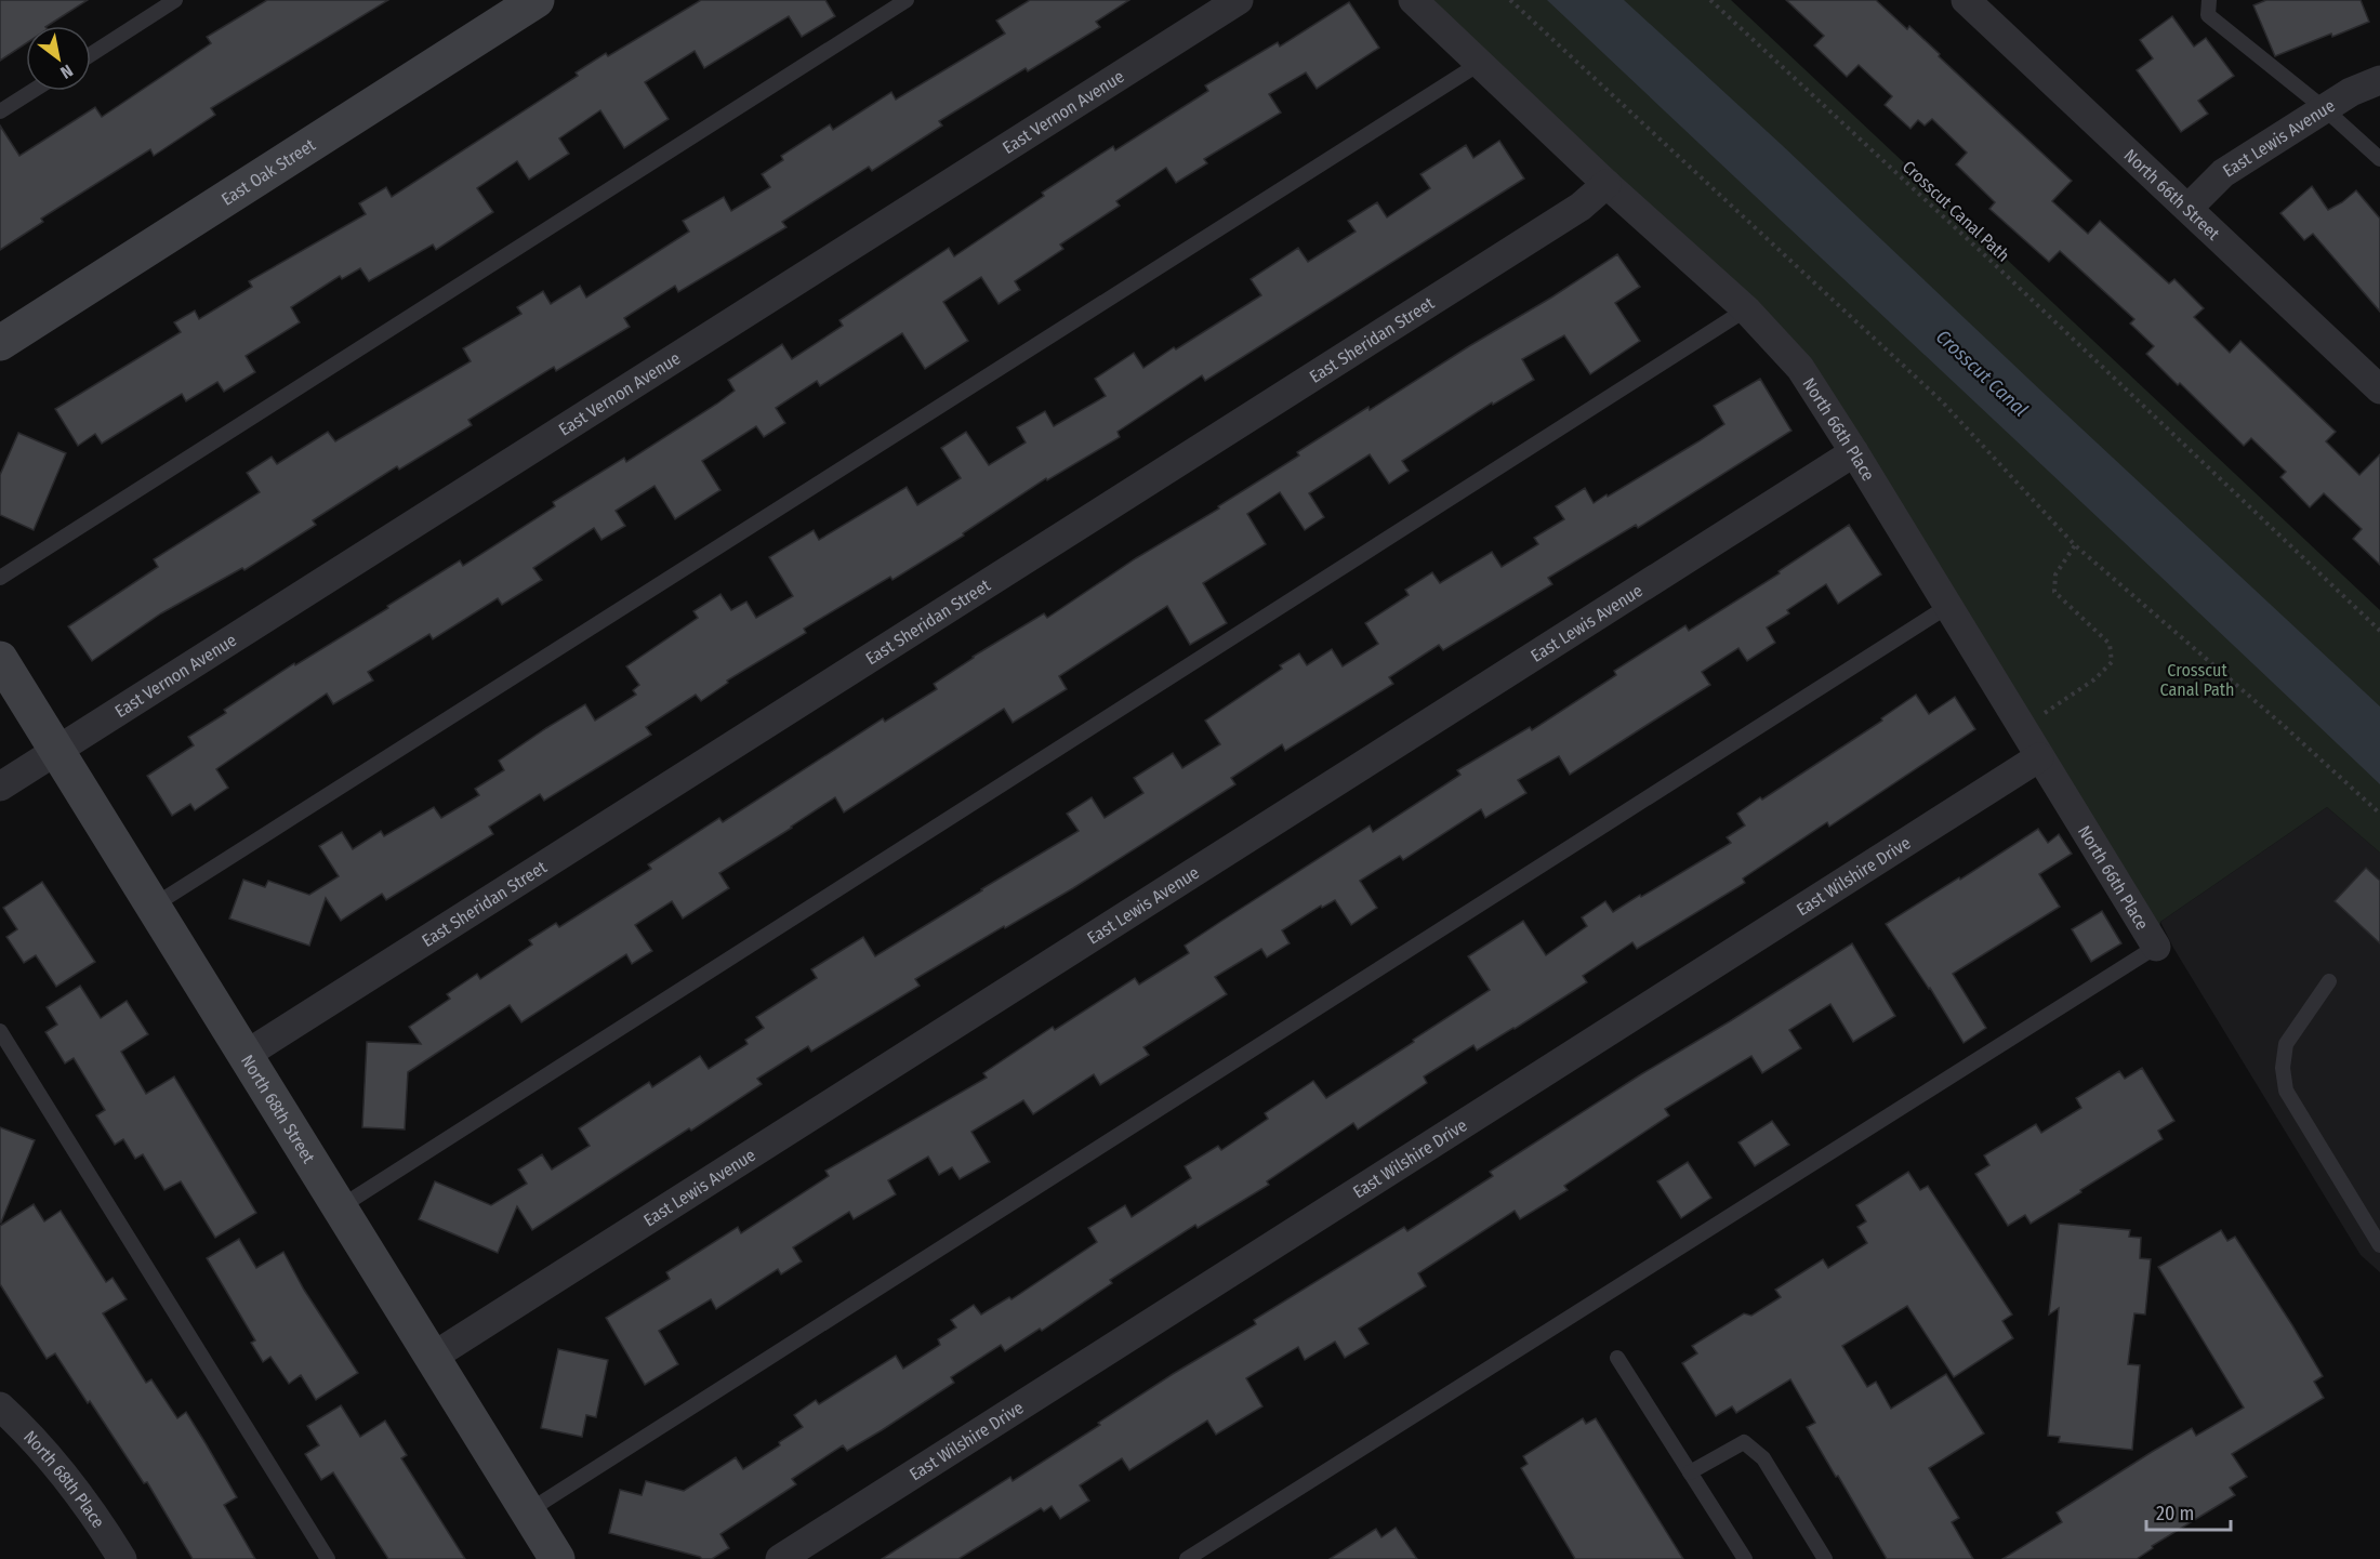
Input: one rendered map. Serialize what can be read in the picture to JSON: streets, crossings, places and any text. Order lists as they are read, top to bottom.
{
  "streets": {
    "street": [
      "East Vernon Avenue",
      "East Lewis Avenue",
      "East Oak Street",
      "North 66th Street",
      "East Sheridan Street",
      "North 66th Place",
      "East Wilshire Drive",
      "North 68th Street",
      "North 68th Place"
    ],
    "path": ["Crosscut Canal Path"]
  },
  "crossings": [
    ["East Vernon Avenue", "North 68th Street"],
    ["East Lewis Avenue", "North 66th Street"],
    ["East Lewis Avenue", "North 66th Place"],
    ["East Lewis Avenue", "North 68th Street"],
    ["East Sheridan Street", "North 66th Place"],
    ["East Sheridan Street", "North 68th Street"],
    ["North 66th Place", "East Wilshire Drive"]
  ],
  "water": ["Crosscut Canal"],
  "parks": ["Crosscut Canal Path"],
  "scale_bar": "20 m",
  "north": "bottom right"
}
